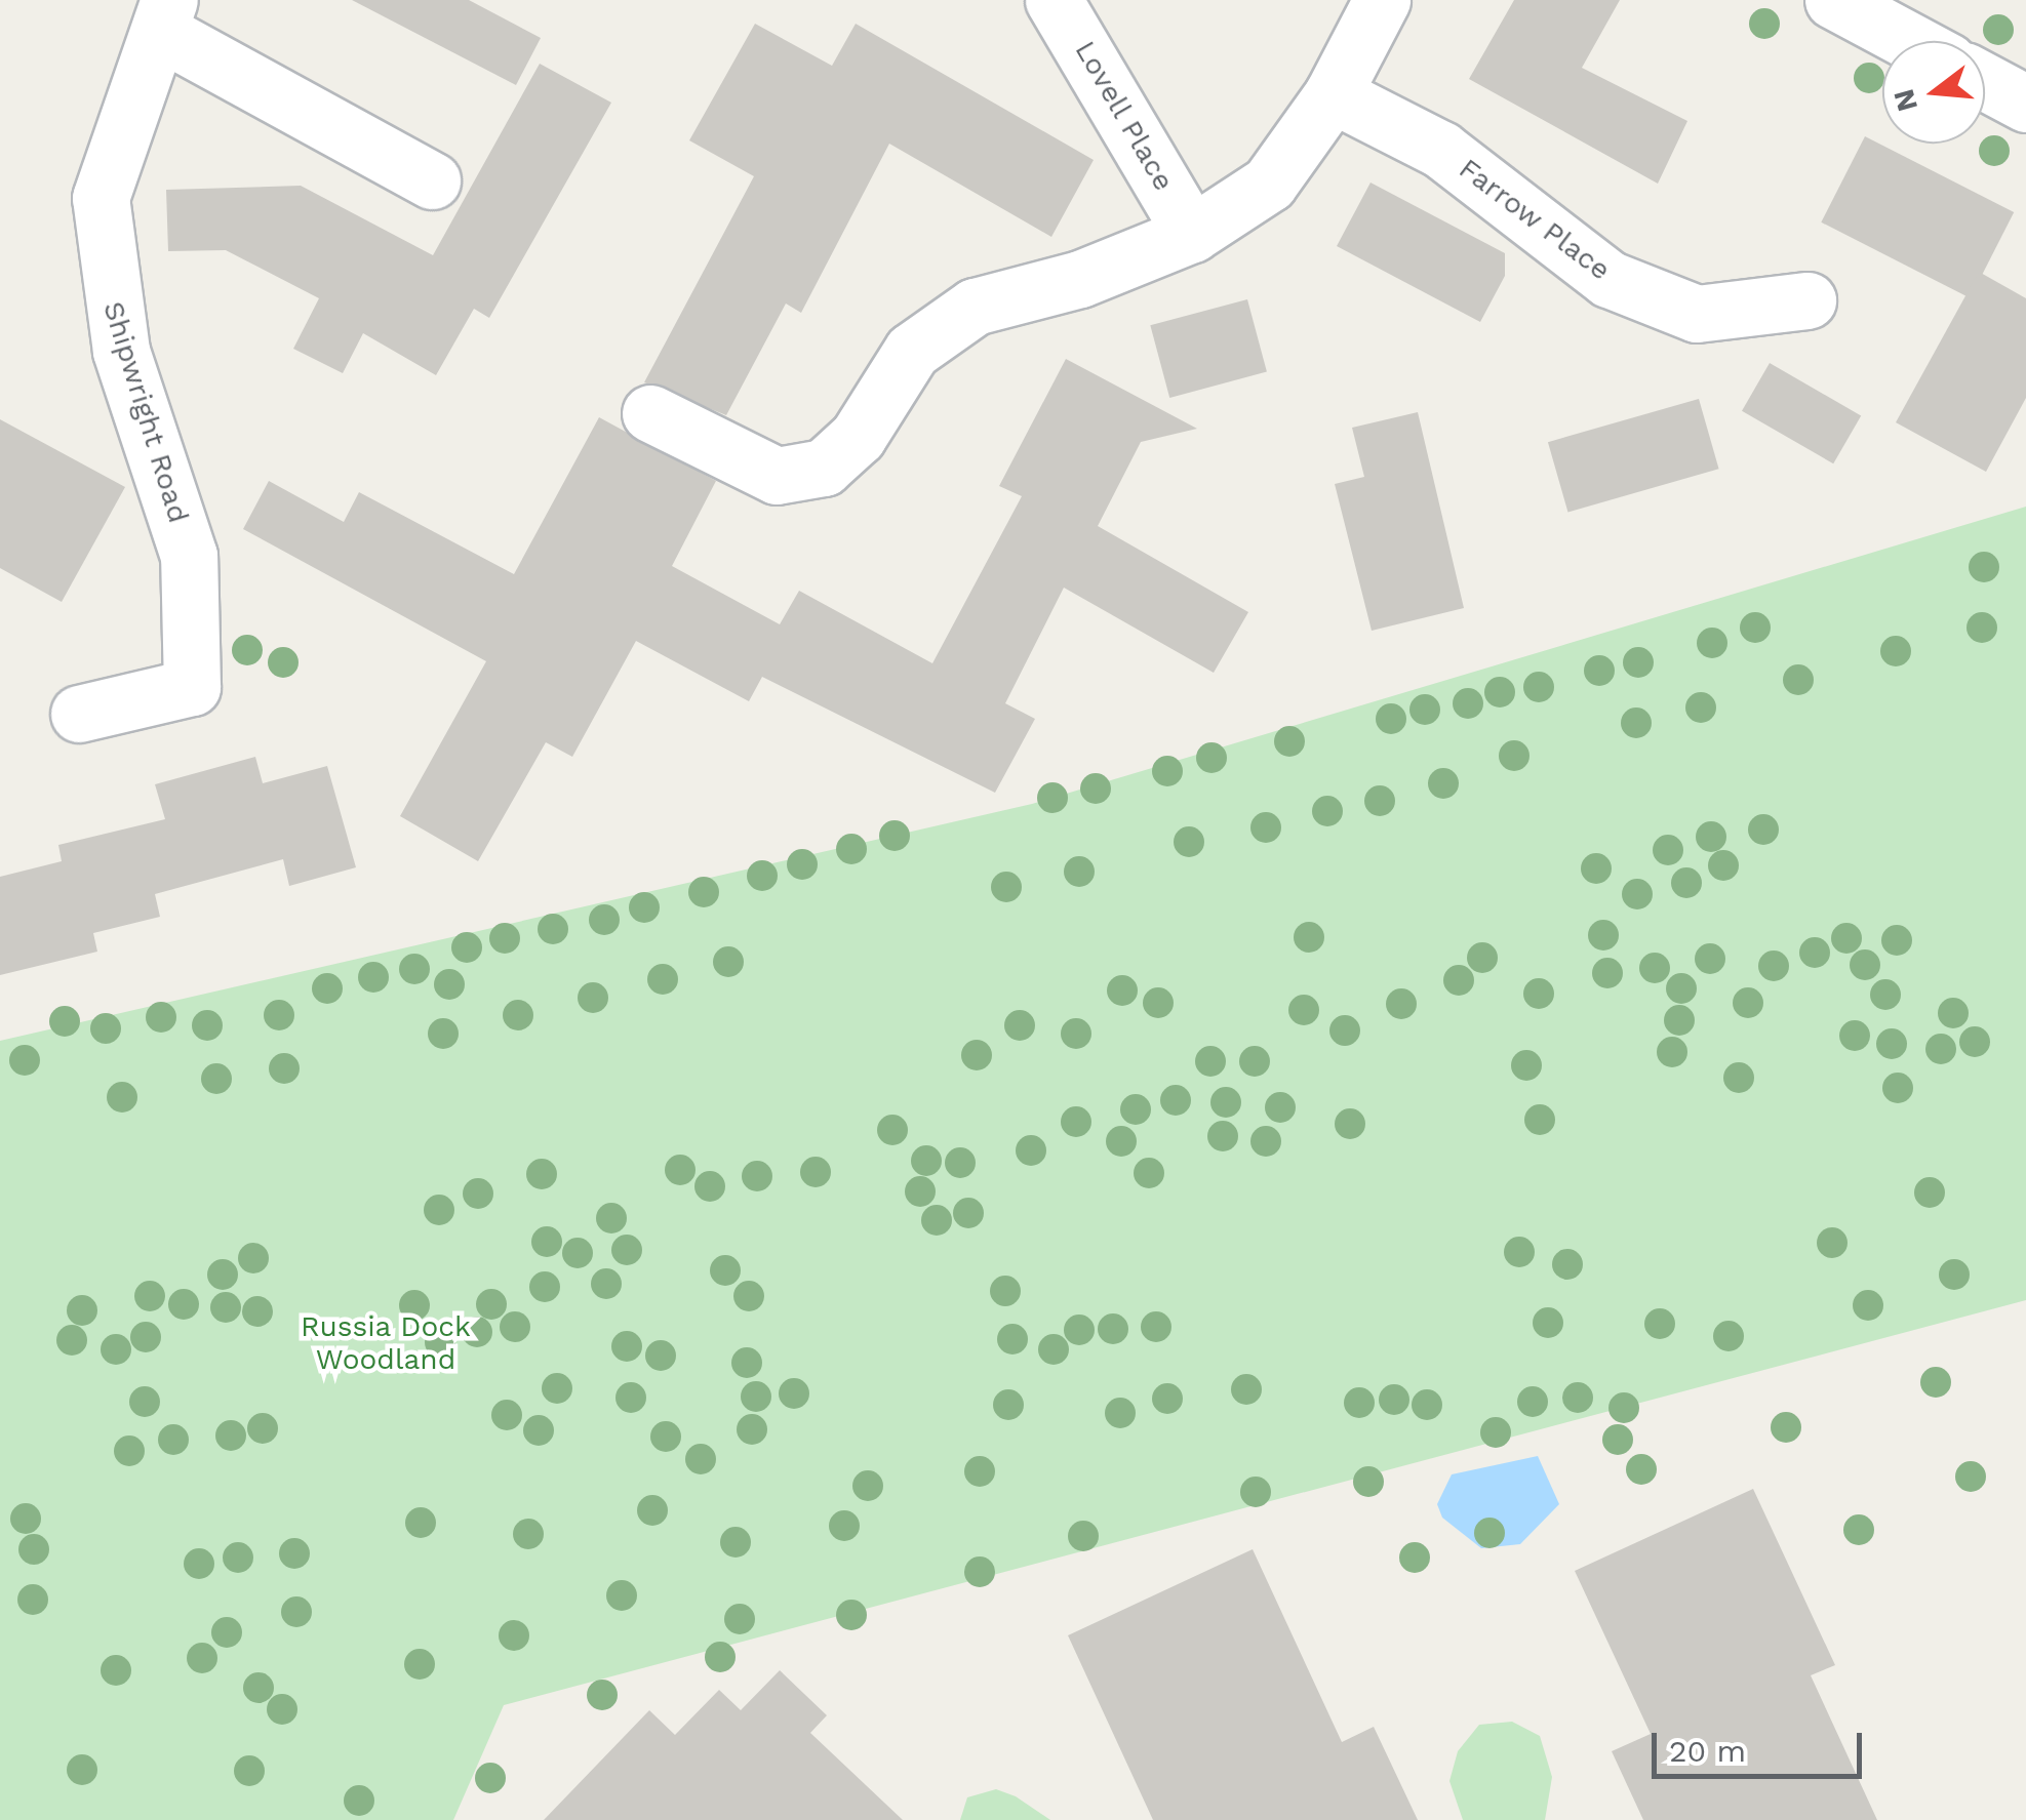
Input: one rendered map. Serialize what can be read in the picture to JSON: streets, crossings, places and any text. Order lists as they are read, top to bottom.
{
  "streets": {
    "street": ["Lovell Place", "Farrow Place", "Shipwright Road"]
  },
  "parks": ["Russia Dock Woodland"],
  "scale_bar": "20 m",
  "north": "left"
}
